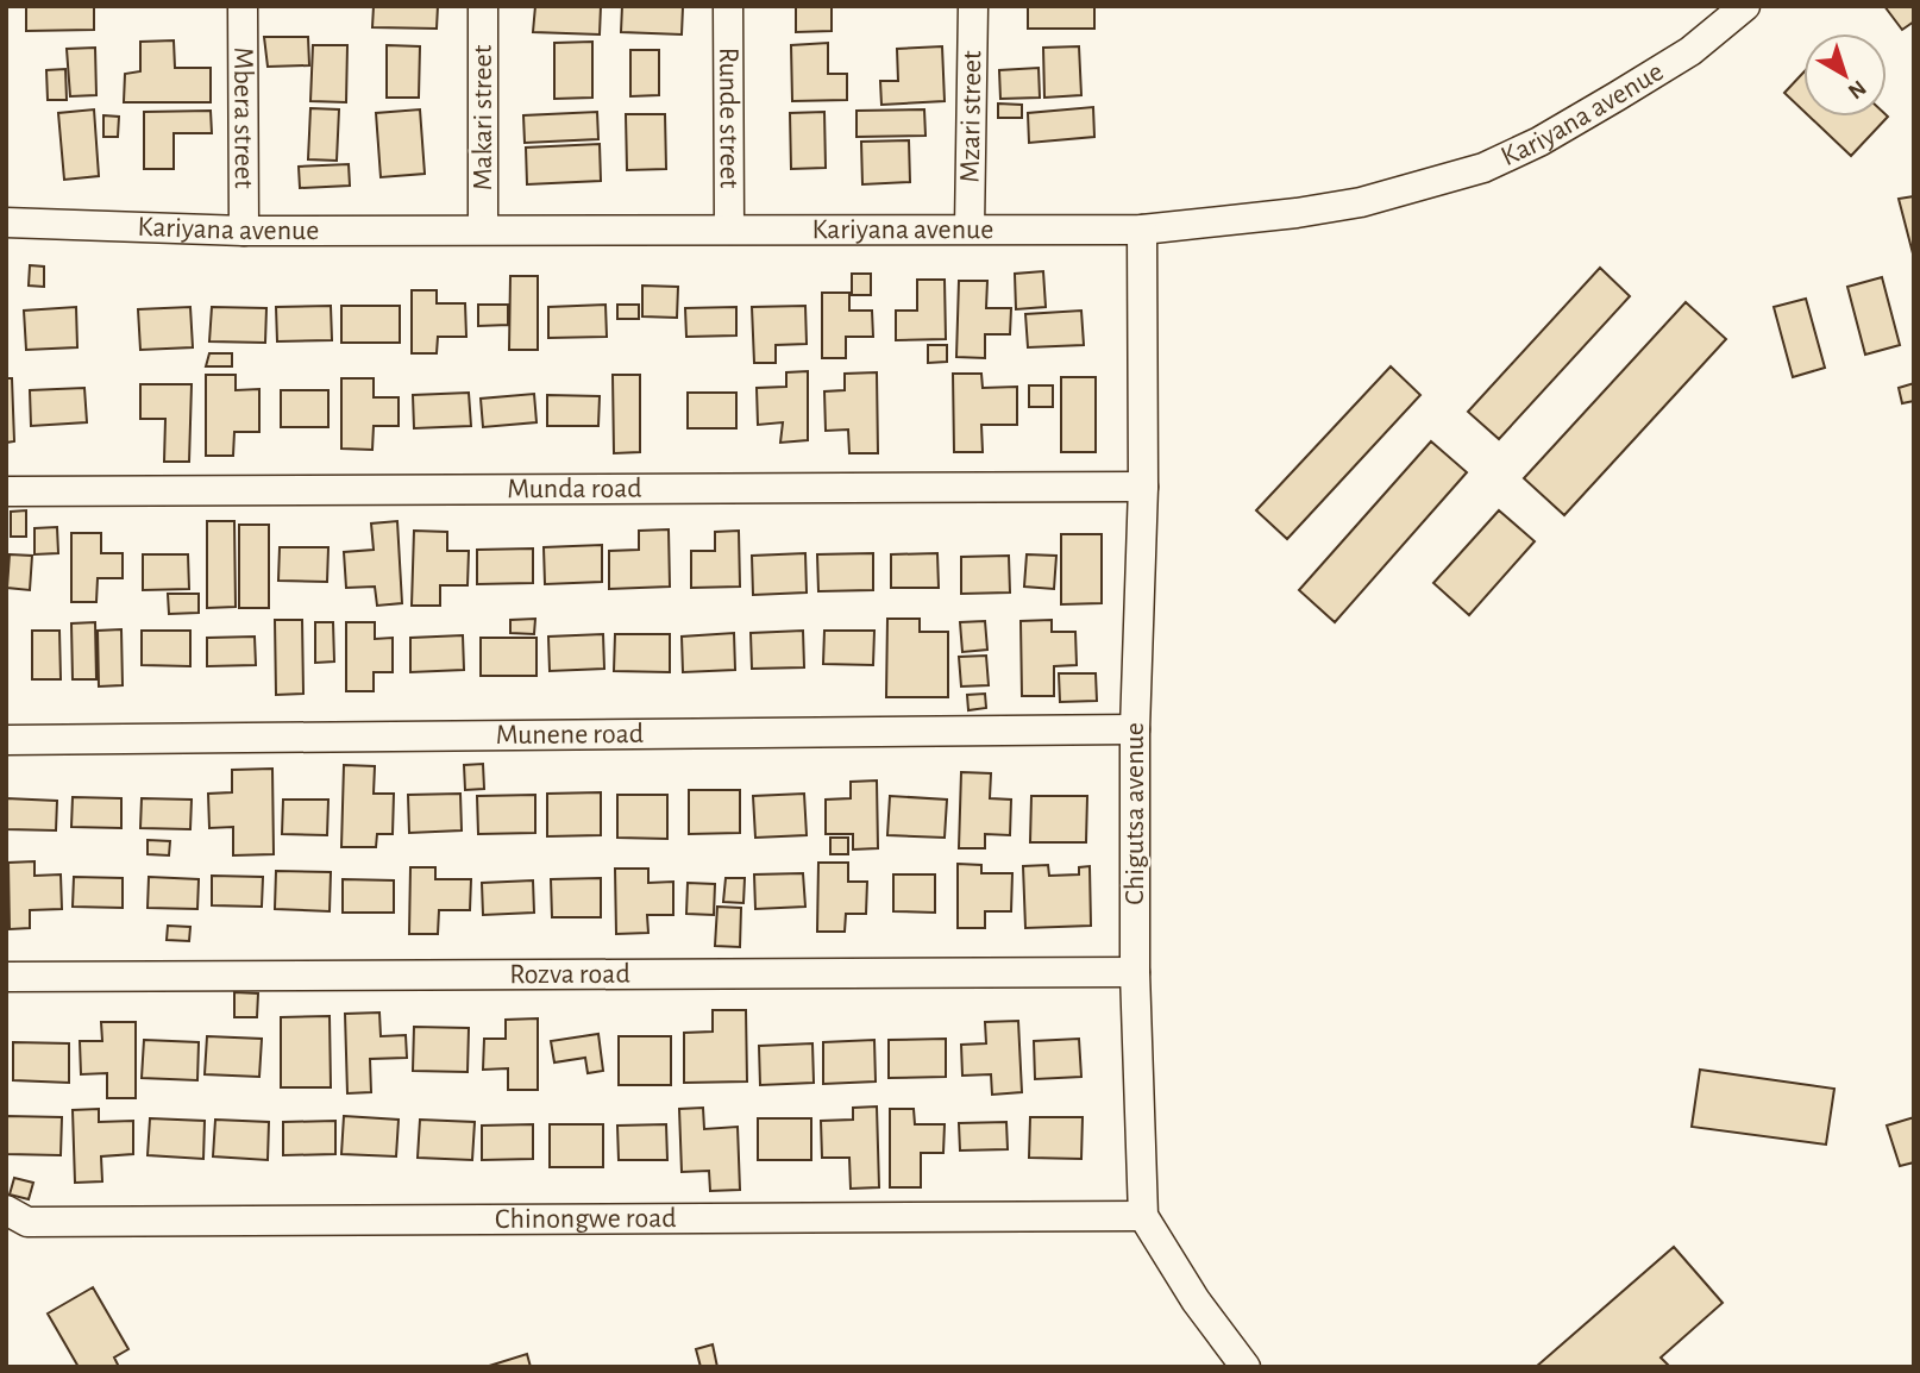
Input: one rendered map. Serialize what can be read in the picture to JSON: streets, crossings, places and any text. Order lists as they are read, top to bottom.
{
  "streets": {
    "street": [
      "Kariyana avenue",
      "Mzari street",
      "Mbera street",
      "Makari street",
      "Runde street",
      "Munda road",
      "Munene road",
      "Chigutsa avenue",
      "Rozva road",
      "Chinongwe road"
    ]
  },
  "crossings": [
    ["Kariyana avenue", "Mzari street"],
    ["Kariyana avenue", "Mbera street"],
    ["Kariyana avenue", "Makari street"],
    ["Kariyana avenue", "Runde street"],
    ["Kariyana avenue", "Chigutsa avenue"],
    ["Munda road", "Chigutsa avenue"],
    ["Munene road", "Chigutsa avenue"],
    ["Chigutsa avenue", "Rozva road"],
    ["Chigutsa avenue", "Chinongwe road"]
  ],
  "north": "bottom right"
}
